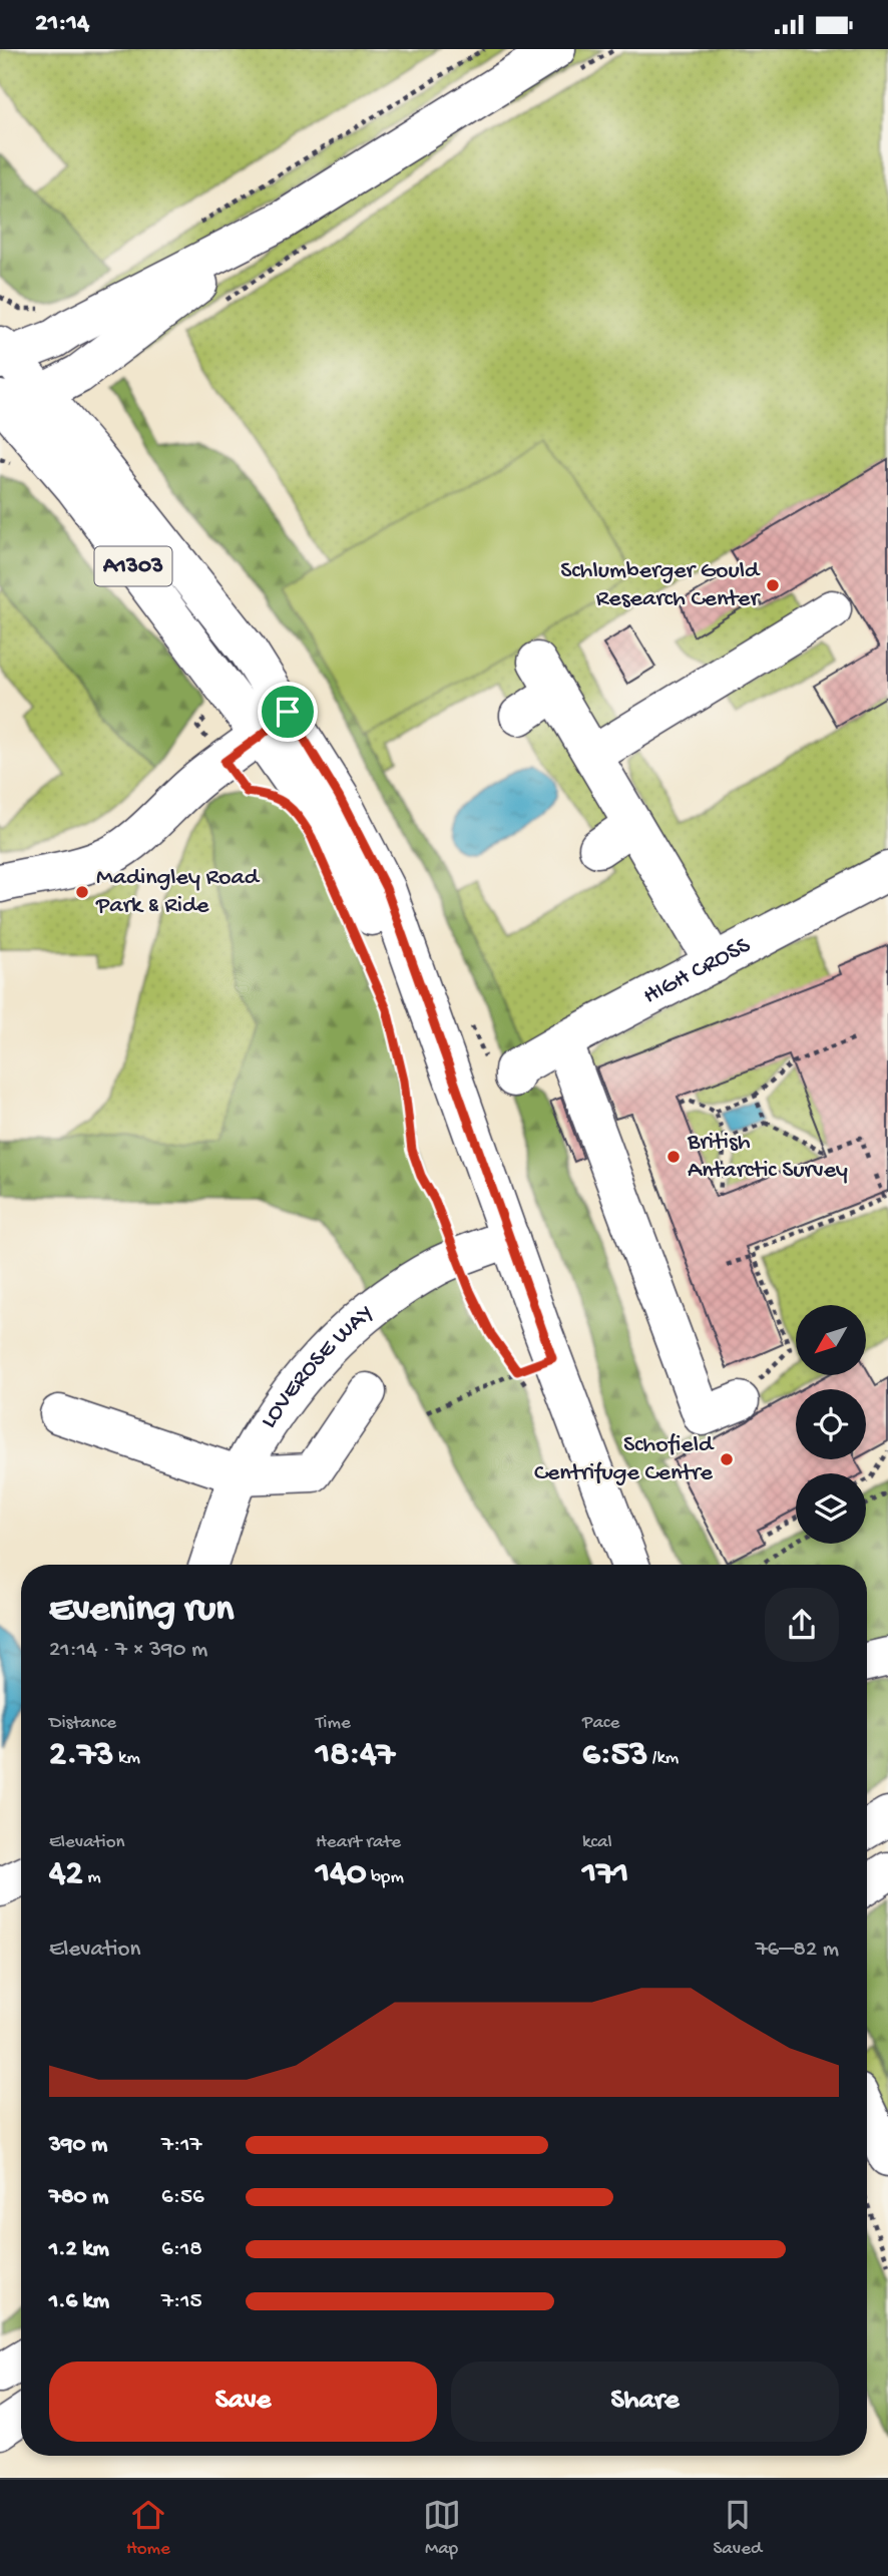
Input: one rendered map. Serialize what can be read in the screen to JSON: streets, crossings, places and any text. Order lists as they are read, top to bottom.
{
  "streets": {
    "main road": ["A1303", "HIGH CROSS", "LOVEROSE WAY"]
  },
  "crossings": [
    ["A1303", "LOVEROSE WAY"]
  ],
  "places": [
    "Schlumberger Gould Research Center",
    "Madingley Road Park & Ride",
    "British Antarctic Survey",
    "Schofield Centrifuge Centre"
  ],
  "north": "bottom left",
  "page": {
    "status": "21:14",
    "heading": ["Evening run", "21:14 · 7 × 390 m"],
    "stats": [
      ["Distance", "2.73 km"],
      ["Time", "18:47"],
      ["Pace", "6:53 /km"],
      ["Elevation", "42 m"],
      ["Heart rate", "140 bpm"],
      ["kcal", "171"]
    ],
    "chart": ["Elevation", "76–82 m"],
    "list": [
      {
        "name": "390 m",
        "note": "7:17"
      },
      {
        "name": "780 m",
        "note": "6:56"
      },
      {
        "name": "1.2 km",
        "note": "6:18"
      },
      {
        "name": "1.6 km",
        "note": "7:15"
      }
    ],
    "buttons": ["Save", "Share"],
    "tabs": ["Home", "Map", "Saved"]
  }
}
